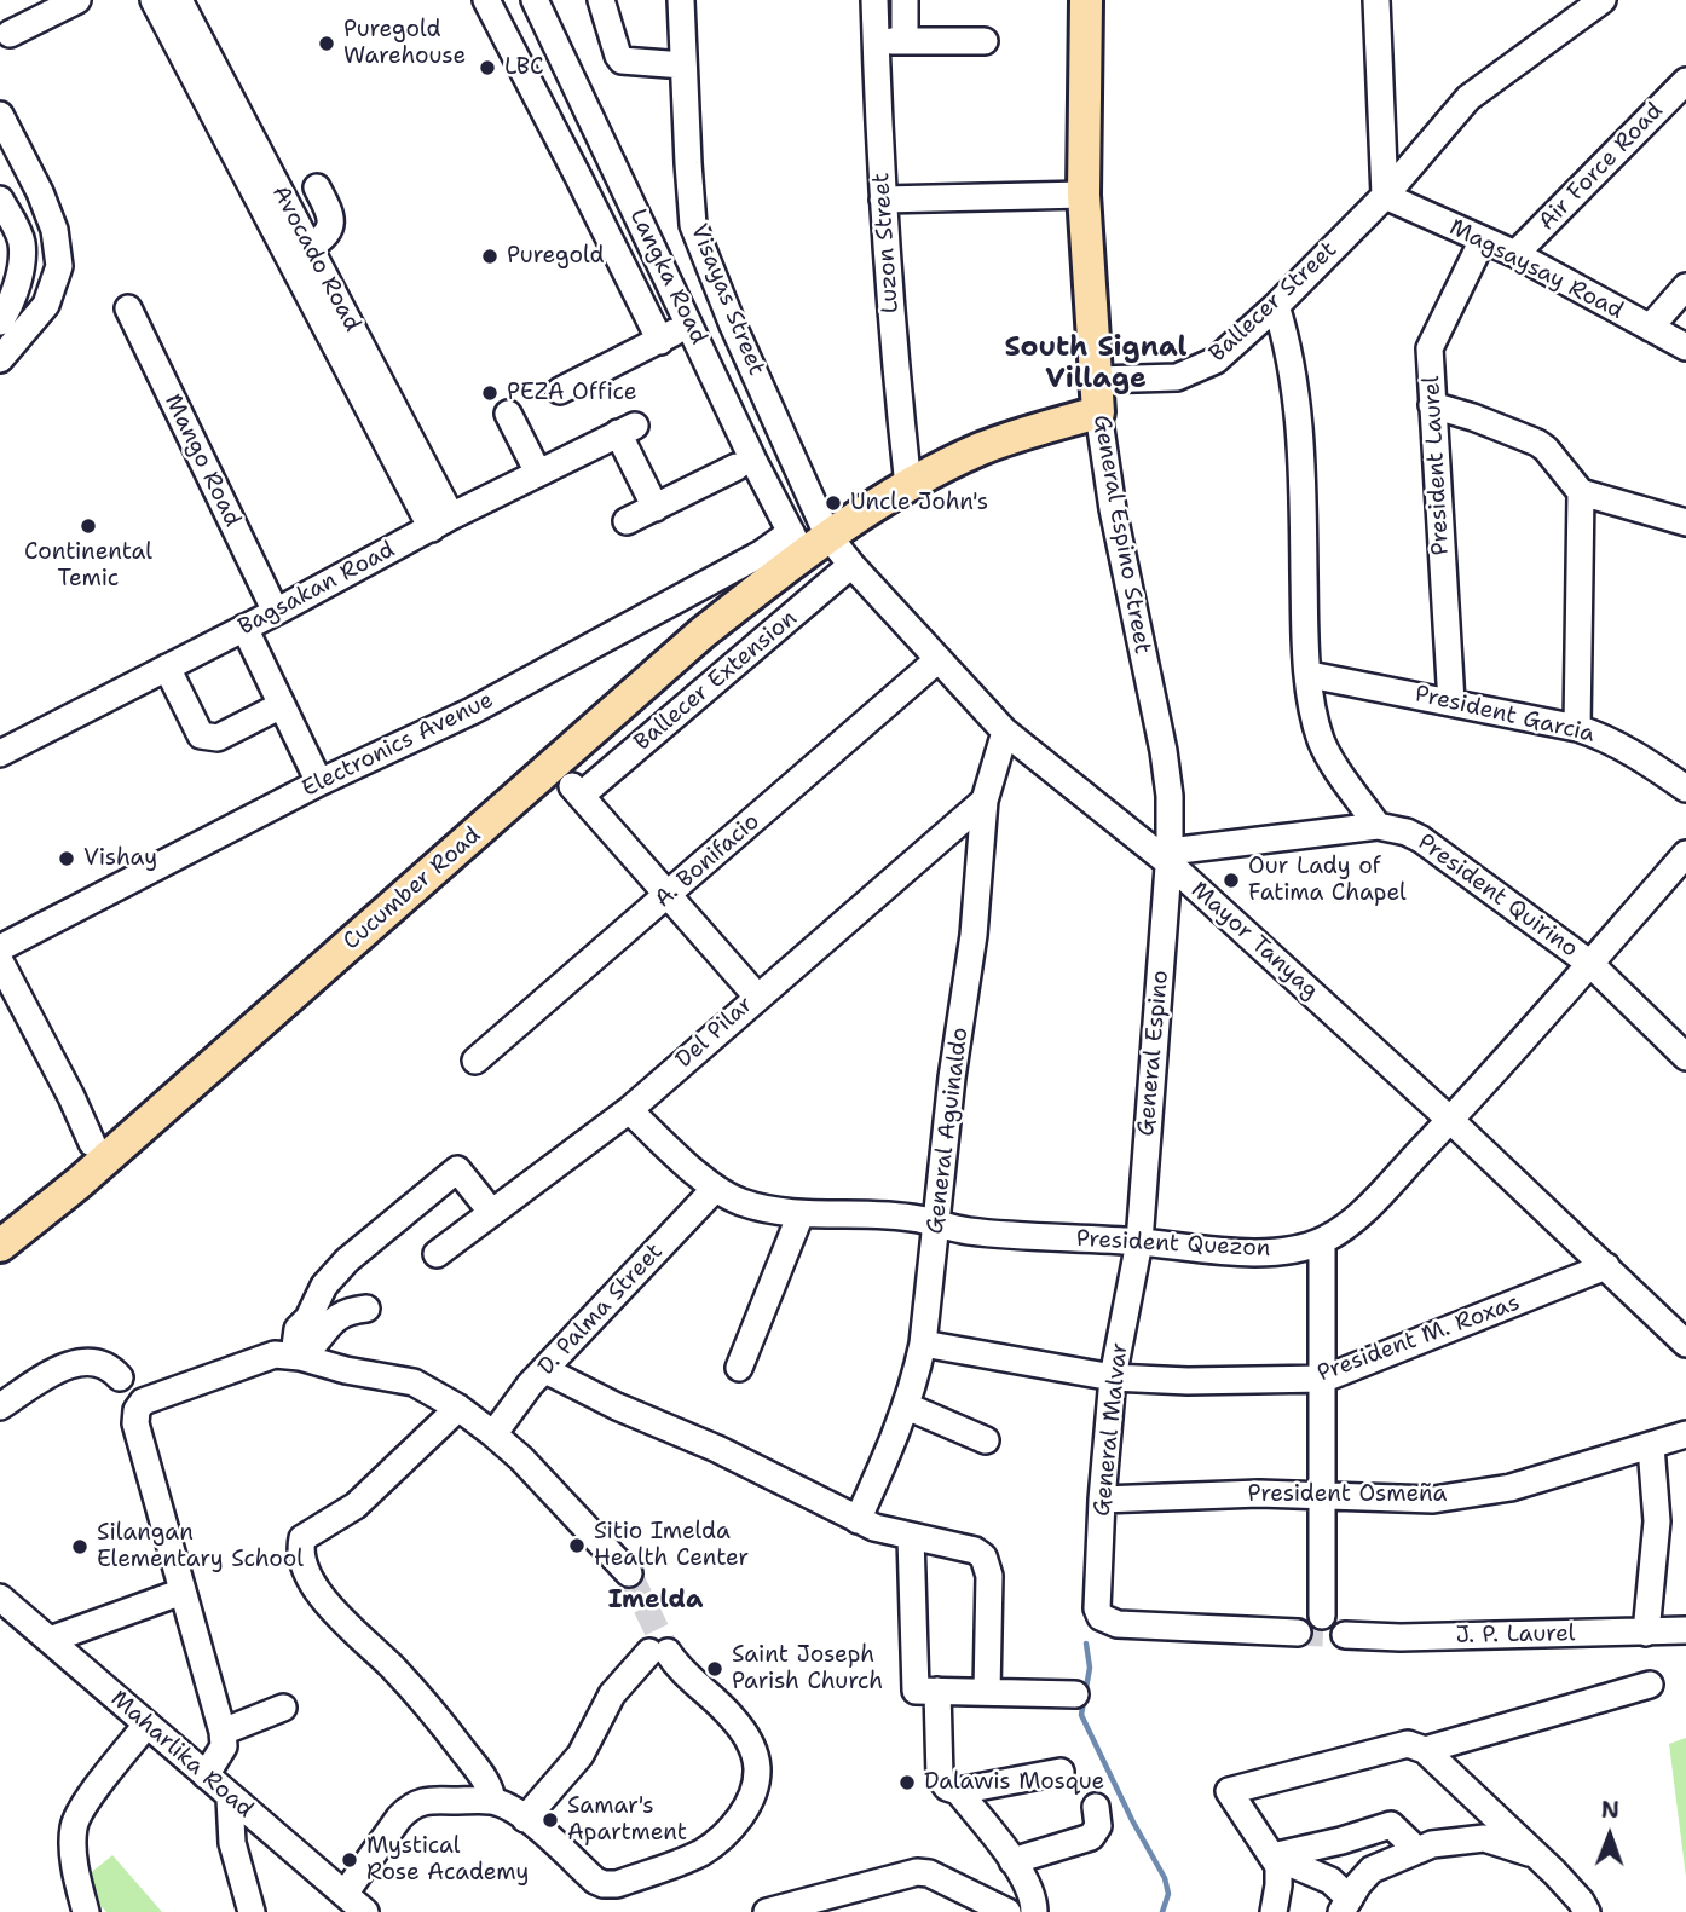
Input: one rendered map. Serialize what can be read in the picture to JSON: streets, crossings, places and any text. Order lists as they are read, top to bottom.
{
  "streets": {
    "main road": ["General Espino Street", "Cucumber Road"],
    "street": [
      "Air Force Road",
      "Luzon Street",
      "Avocado Road",
      "Magsaysay Road",
      "Langka Road",
      "Visayas Street",
      "Ballecer Street",
      "Mango Road",
      "President Laurel",
      "Bagsakan Road",
      "Ballecer Extension",
      "President Garcia",
      "Electronics Avenue",
      "A. Bonifacio",
      "President Quirino",
      "Mayor Tanyag",
      "Del Pilar",
      "General Espino",
      "General Aguinaldo",
      "President Quezon",
      "D. Palma Street",
      "President M. Roxas",
      "General Malvar",
      "President Osmeña",
      "J. P. Laurel",
      "Maharlika Road"
    ]
  },
  "crossings": [
    ["Air Force Road", "Magsaysay Road"],
    ["Luzon Street", "Cucumber Road"],
    ["Avocado Road", "Bagsakan Road"],
    ["Magsaysay Road", "Ballecer Street"],
    ["Magsaysay Road", "President Laurel"],
    ["Langka Road", "Visayas Street"],
    ["Langka Road", "Electronics Avenue"],
    ["Langka Road", "Cucumber Road"],
    ["Langka Road", "Mayor Tanyag"],
    ["Visayas Street", "Electronics Avenue"],
    ["Visayas Street", "Cucumber Road"],
    ["Visayas Street", "Mayor Tanyag"],
    ["Ballecer Street", "General Espino Street"],
    ["Mango Road", "Bagsakan Road"],
    ["President Laurel", "President Garcia"],
    ["General Espino Street", "Cucumber Road"],
    ["General Espino Street", "President Quirino"],
    ["General Espino Street", "Mayor Tanyag"],
    ["General Espino Street", "General Espino"],
    ["Ballecer Extension", "A. Bonifacio"],
    ["Ballecer Extension", "Mayor Tanyag"],
    ["Electronics Avenue", "Cucumber Road"],
    ["Electronics Avenue", "Mayor Tanyag"],
    ["A. Bonifacio", "Mayor Tanyag"],
    ["Cucumber Road", "Mayor Tanyag"],
    ["President Quirino", "Mayor Tanyag"],
    ["President Quirino", "General Espino"],
    ["President Quirino", "President Quezon"],
    ["Mayor Tanyag", "General Espino"],
    ["Mayor Tanyag", "General Aguinaldo"],
    ["Mayor Tanyag", "President Quezon"],
    ["Mayor Tanyag", "President M. Roxas"],
    ["Del Pilar", "General Aguinaldo"],
    ["Del Pilar", "President Quezon"],
    ["General Espino", "President Quezon"],
    ["General Espino", "General Malvar"],
    ["General Aguinaldo", "President Quezon"],
    ["General Aguinaldo", "President M. Roxas"],
    ["President Quezon", "D. Palma Street"],
    ["President Quezon", "General Malvar"],
    ["President M. Roxas", "General Malvar"],
    ["General Malvar", "President Osmeña"]
  ],
  "districts": ["South Signal Village", "Imelda"],
  "places": [
    "Puregold Warehouse",
    "LBC",
    "Puregold",
    "PEZA Office",
    "Uncle John's",
    "Continental Temic",
    "Vishay",
    "Our Lady of Fatima Chapel",
    "Sitio Imelda Health Center",
    "Silangan Elementary School",
    "Saint Joseph Parish Church",
    "Dalawis Mosque",
    "Samar's Apartment",
    "Mystical Rose Academy"
  ],
  "north": "top"
}
